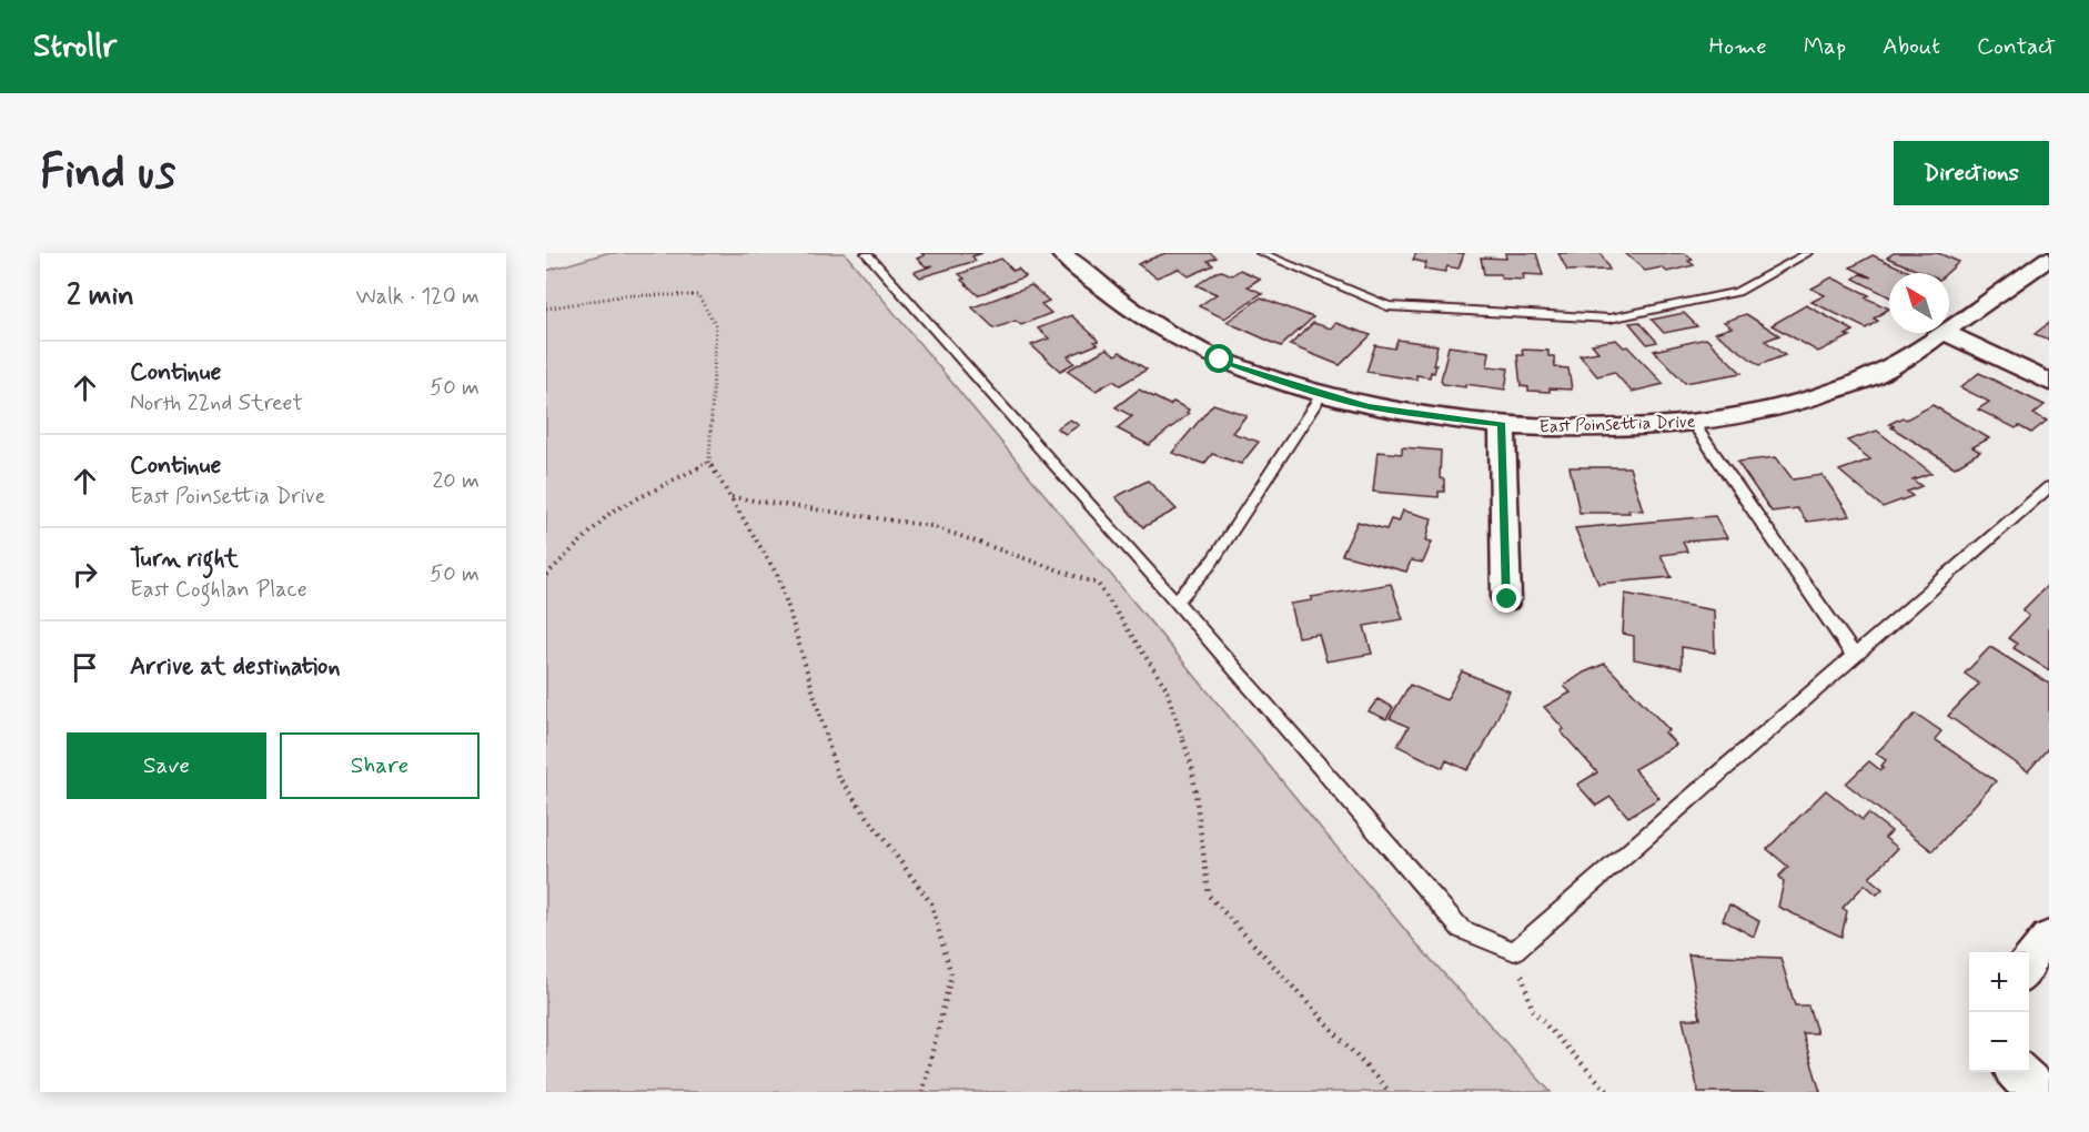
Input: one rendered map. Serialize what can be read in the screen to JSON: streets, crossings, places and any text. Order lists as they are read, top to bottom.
{
  "streets": {
    "street": ["East Poinsettia Drive"]
  },
  "north": "top left",
  "page": {
    "header": "Strollr",
    "nav": [
      "Home",
      "Map",
      "About",
      "Contact"
    ],
    "buttons": [
      "Directions",
      ["Save", "Share"]
    ],
    "title": "Find us",
    "heading": ["2 min", "Walk · 120 m"],
    "list": [
      ["Continue", "North 22nd Street", "50 m"],
      ["Continue", "East Poinsettia Drive", "20 m"],
      ["Turn right", "East Coghlan Place", "50 m"],
      "Arrive at destination"
    ],
    "map_buttons": ["+", "−"]
  }
}
